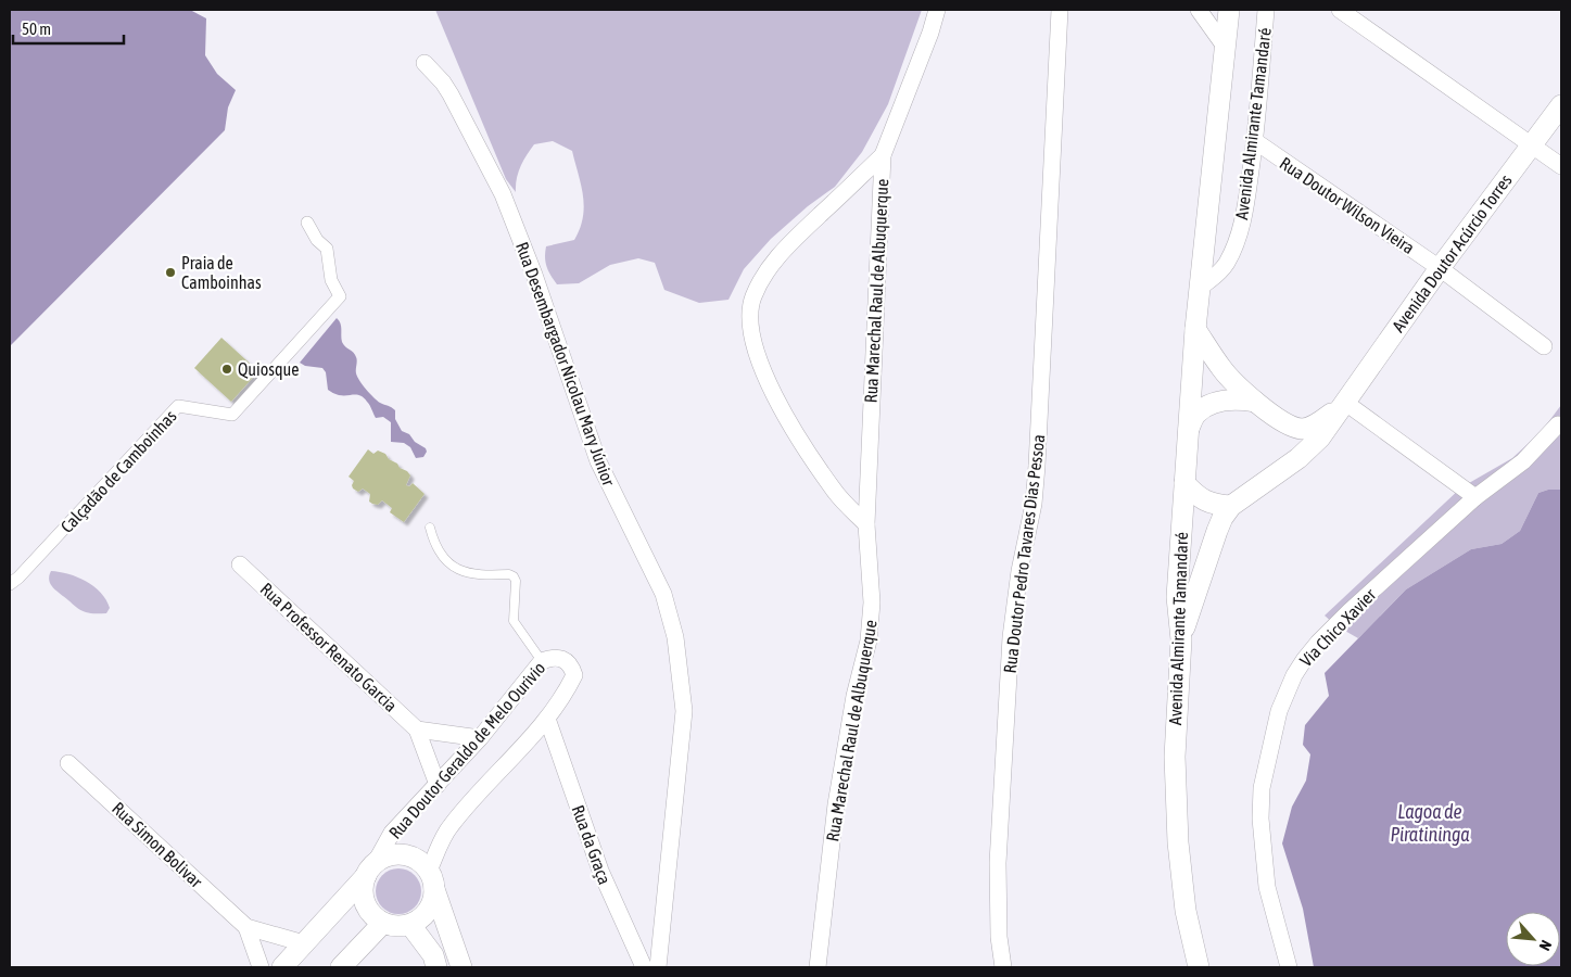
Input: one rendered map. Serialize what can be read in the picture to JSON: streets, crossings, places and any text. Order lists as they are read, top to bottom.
{
  "streets": {
    "street": [
      "Avenida Almirante Tamandaré",
      "Rua Doutor Wilson Vieira",
      "Avenida Doutor Acúrcio Torres",
      "Rua Marechal Raul de Albuquerque",
      "Rua Desembargador Nicolau Mary Júnior",
      "Calçadão de Camboinhas",
      "Rua Doutor Pedro Tavares Dias Pessoa",
      "Via Chico Xavier",
      "Rua Professor Renato Garcia",
      "Rua Doutor Geraldo de Melo Ourivio",
      "Rua Simon Bolivar",
      "Rua da Graça"
    ]
  },
  "crossings": [
    ["Avenida Almirante Tamandaré", "Rua Doutor Wilson Vieira"],
    ["Avenida Almirante Tamandaré", "Avenida Doutor Acúrcio Torres"],
    ["Rua Doutor Wilson Vieira", "Avenida Doutor Acúrcio Torres"],
    ["Rua Professor Renato Garcia", "Rua Doutor Geraldo de Melo Ourivio"],
    ["Rua Doutor Geraldo de Melo Ourivio", "Rua Simon Bolivar"],
    ["Rua Doutor Geraldo de Melo Ourivio", "Rua da Graça"]
  ],
  "water": ["Lagoa de Piratininga"],
  "places": ["Praia de Camboinhas", "Quiosque"],
  "scale_bar": "50 m",
  "north": "bottom right"
}
